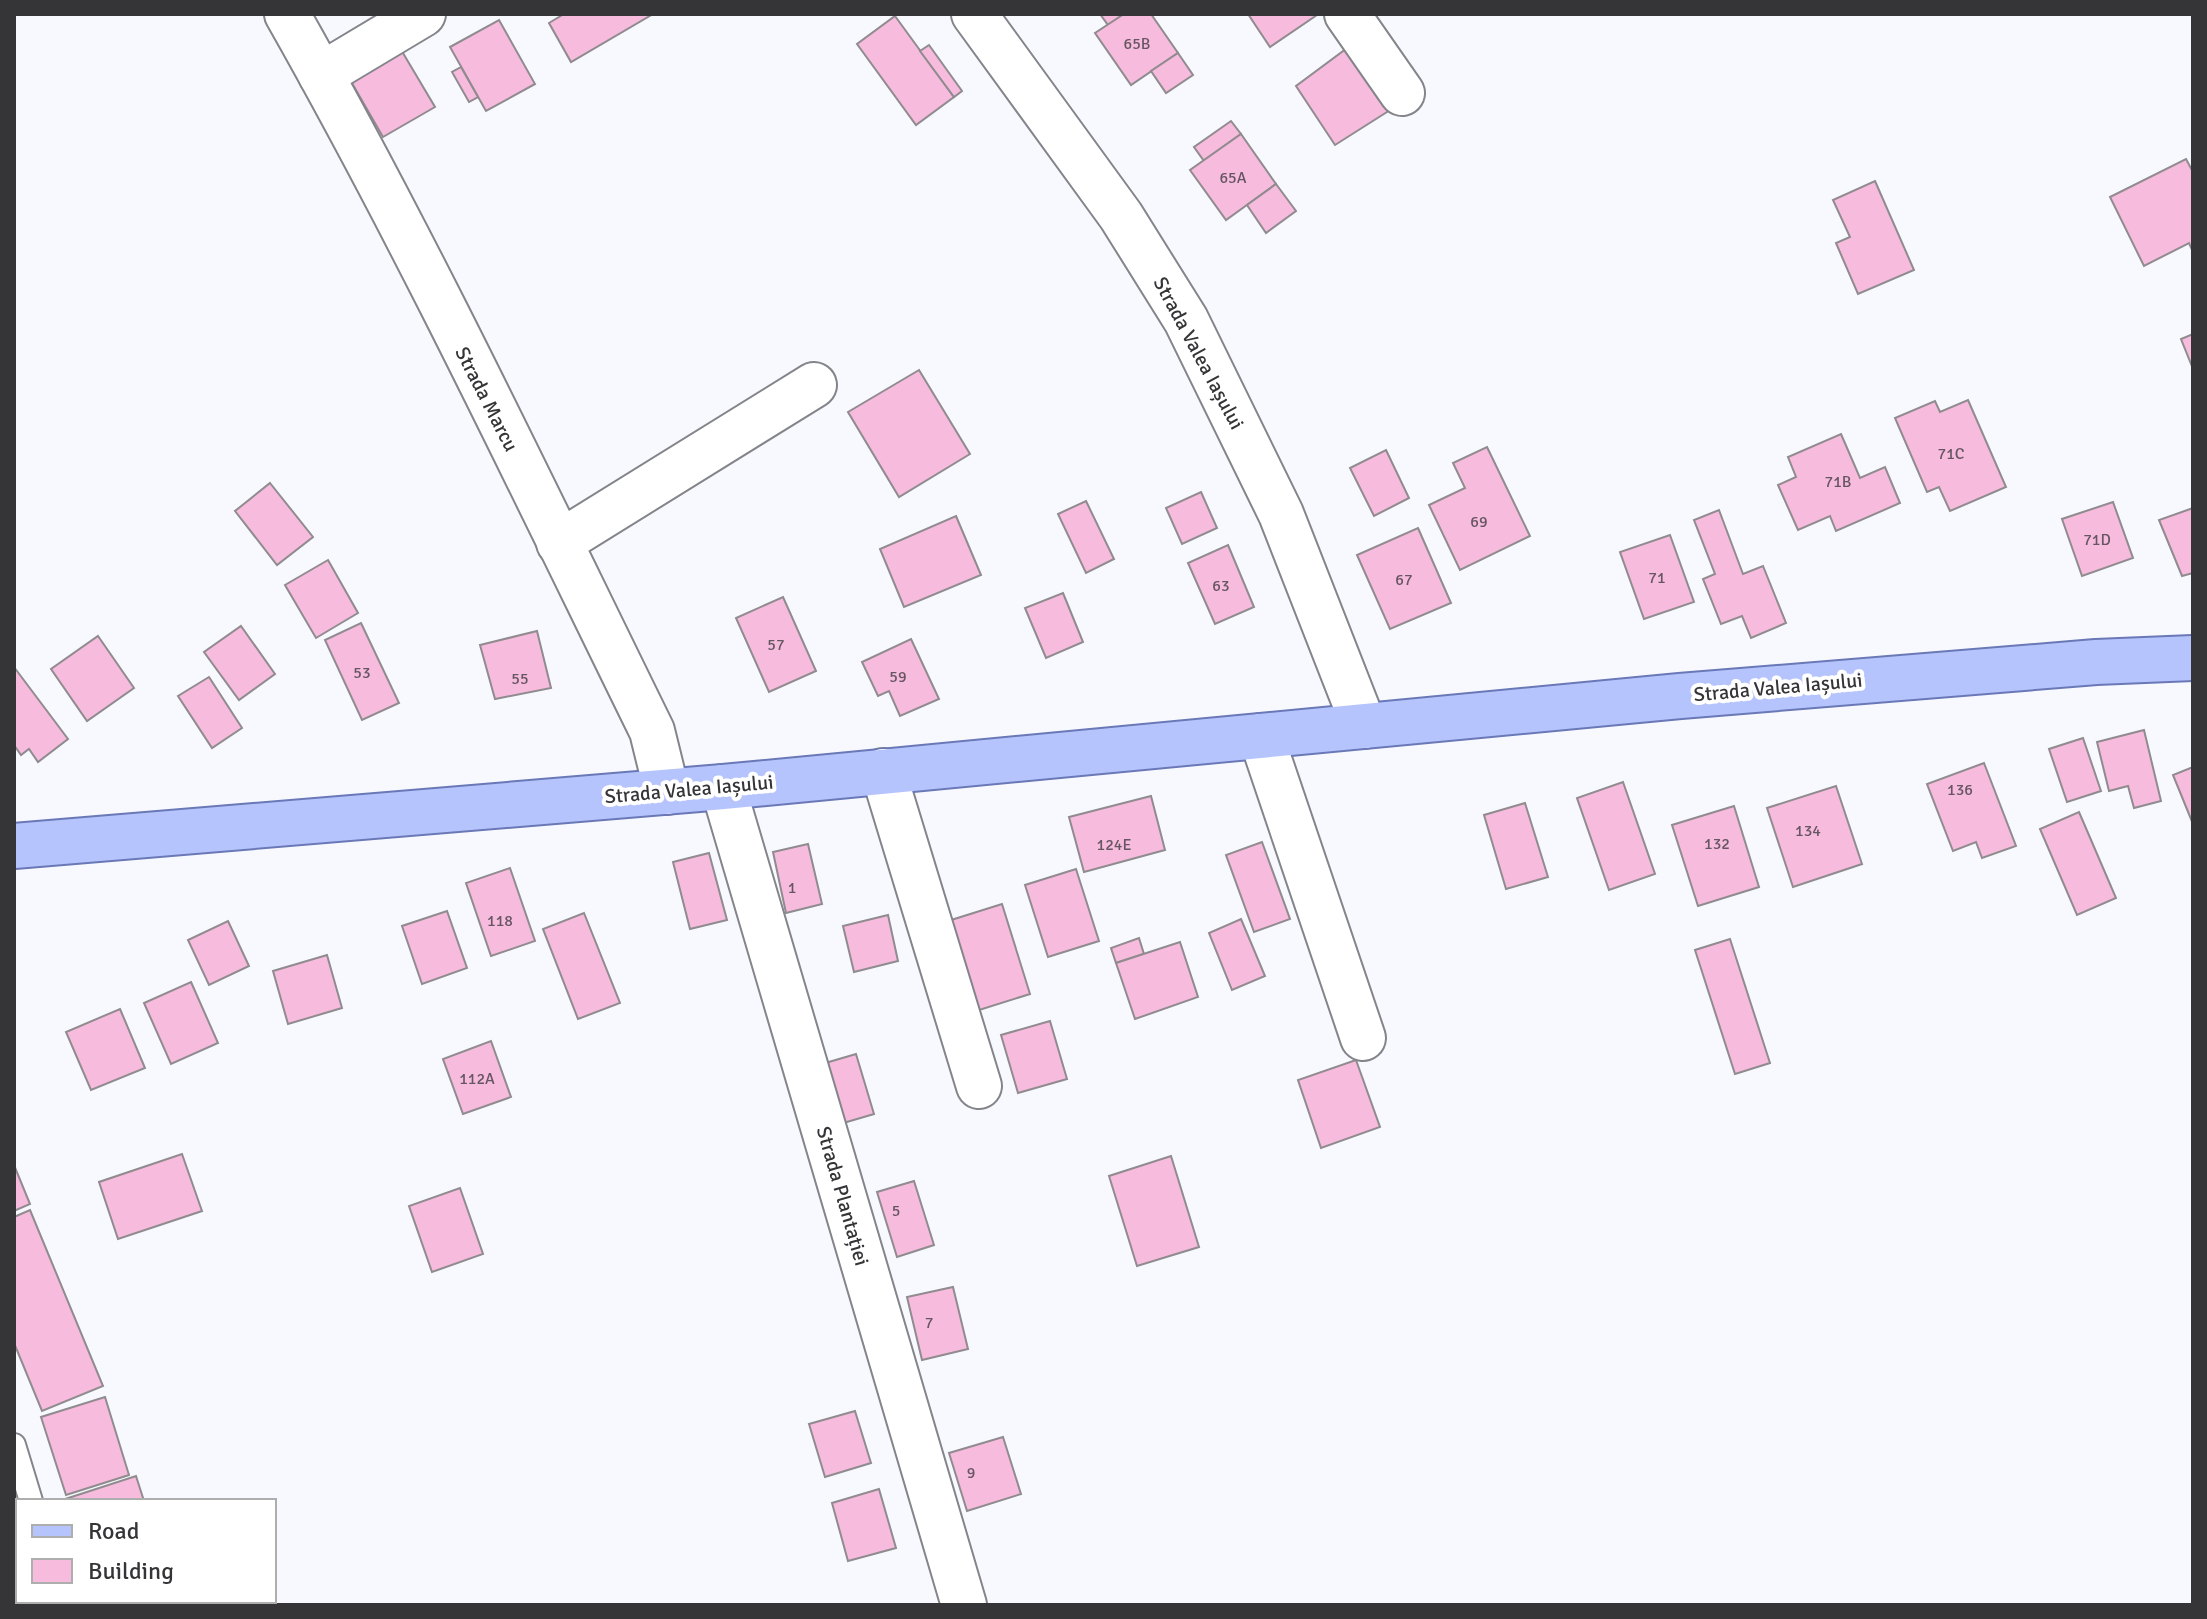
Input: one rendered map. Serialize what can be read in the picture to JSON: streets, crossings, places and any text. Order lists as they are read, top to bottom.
{
  "streets": {
    "main road": ["Strada Valea Iașului"],
    "street": ["Strada Marcu", "Strada Plantației"]
  },
  "crossings": [
    ["Strada Valea Iașului", "Strada Marcu"],
    ["Strada Valea Iașului", "Strada Plantației"]
  ],
  "house_numbers": [
    "65B",
    "65A",
    "71C",
    "71B",
    "69",
    "71D",
    "71",
    "67",
    "63",
    "57",
    "53",
    "59",
    "55",
    "136",
    "134",
    "132",
    "124E",
    "1",
    "118",
    "112A",
    "5",
    "7",
    "9"
  ],
  "legend": ["Road", "Building"]
}
